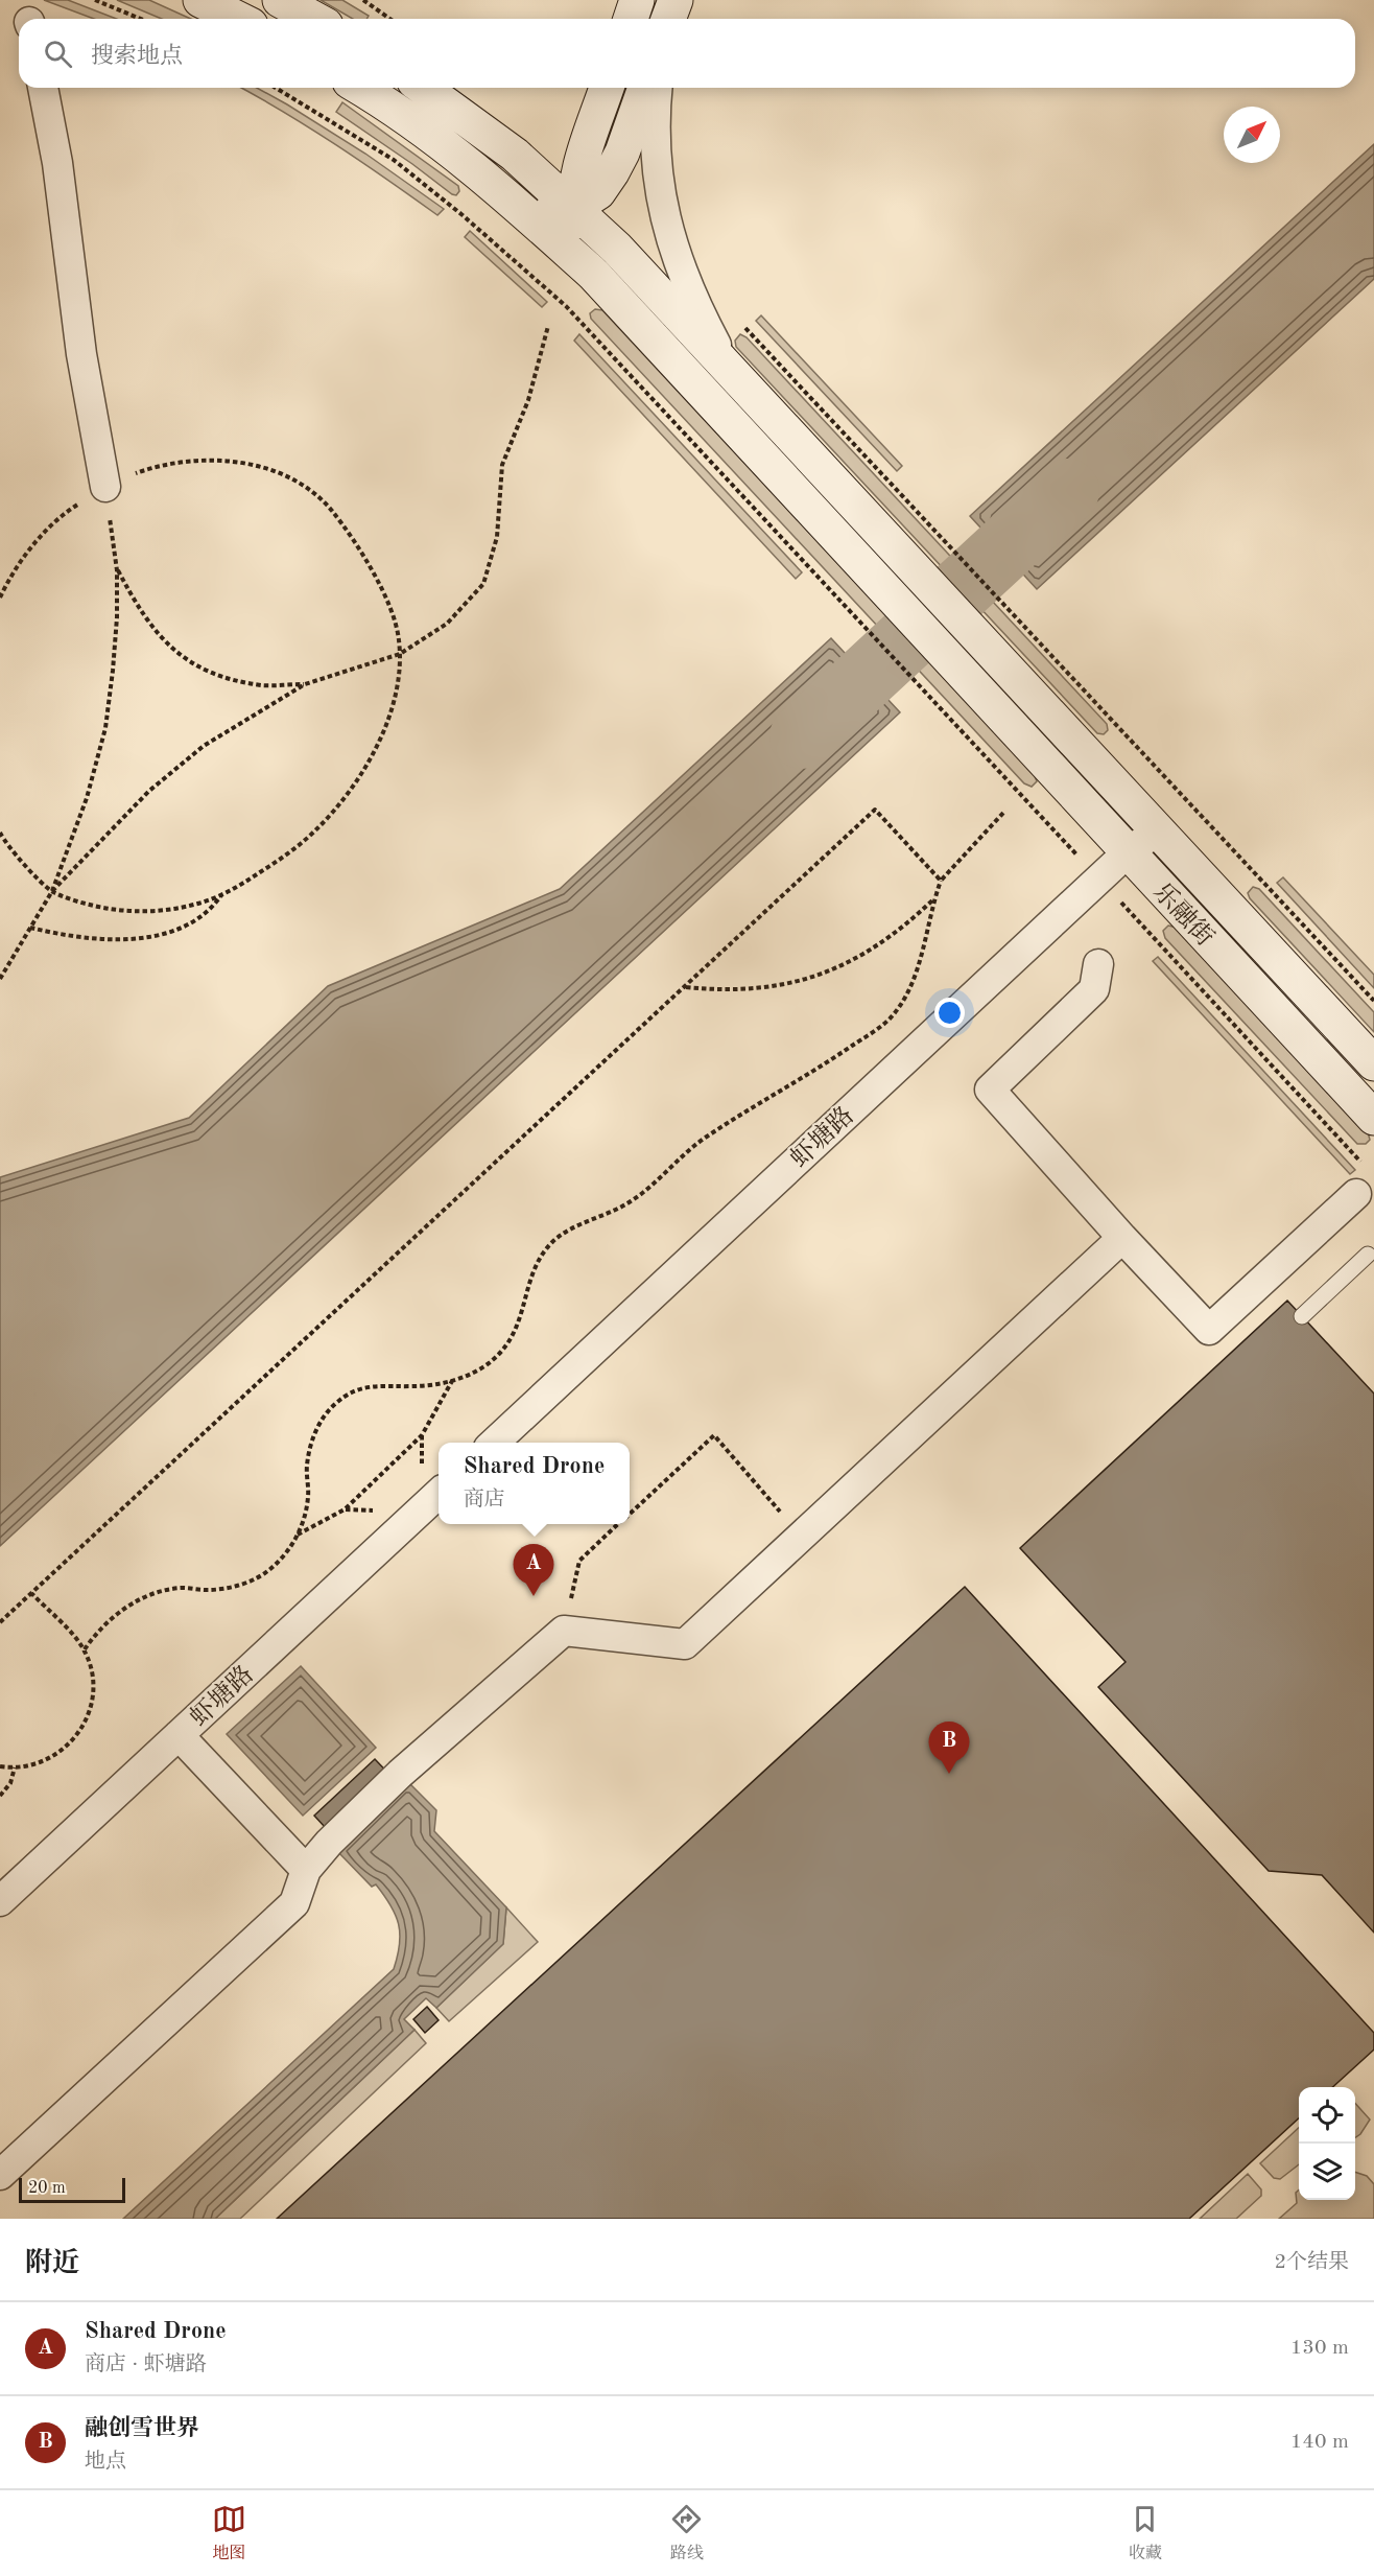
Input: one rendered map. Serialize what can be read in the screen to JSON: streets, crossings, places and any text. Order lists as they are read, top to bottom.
{
  "streets": {
    "street": ["乐融街", "虾塘路"]
  },
  "crossings": [
    ["乐融街", "虾塘路"]
  ],
  "scale_bar": "20 m",
  "north": "top right",
  "page": {
    "search": "搜索地点",
    "popup": ["Shared Drone", "商店"],
    "pins": ["A", "B"],
    "scale": "20 m",
    "heading": ["附近", "2个结果"],
    "list": [
      {
        "mark": "A",
        "name": "Shared Drone",
        "note": "商店 · 虾塘路",
        "value": "130 m"
      },
      {
        "mark": "B",
        "name": "融创雪世界",
        "note": "地点",
        "value": "140 m"
      }
    ],
    "nav": ["地图", "路线", "收藏"]
  }
}
